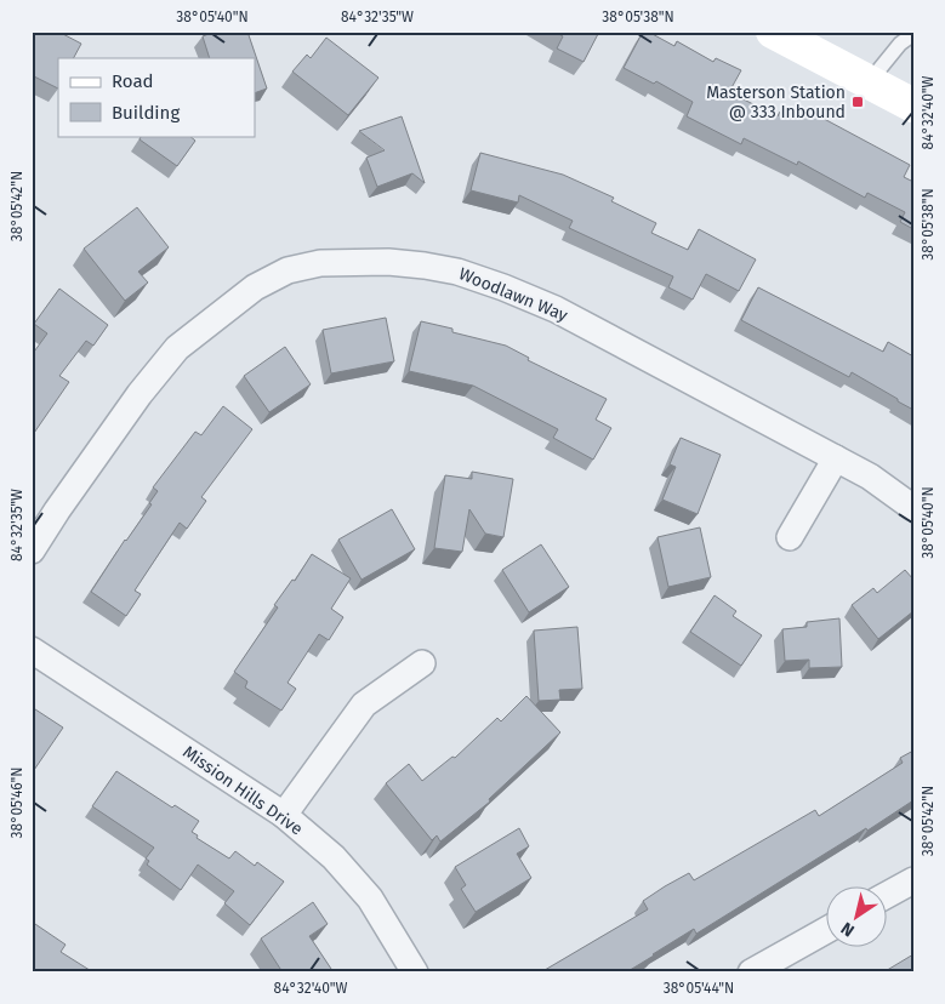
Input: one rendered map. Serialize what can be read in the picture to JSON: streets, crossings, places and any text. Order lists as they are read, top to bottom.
{
  "streets": {
    "street": ["Woodlawn Way", "Mission Hills Drive"]
  },
  "places": {
    "transit": ["Masterson Station @ 333 Inbound"]
  },
  "legend": ["Road", "Building"],
  "north": "bottom left",
  "coordinates": [
    "38°05'40\"N",
    "84°32'35\"W",
    "38°05'38\"N",
    "84°32'40\"W",
    "38°05'42\"N",
    "38°05'46\"N",
    "38°05'44\"N"
  ]
}
